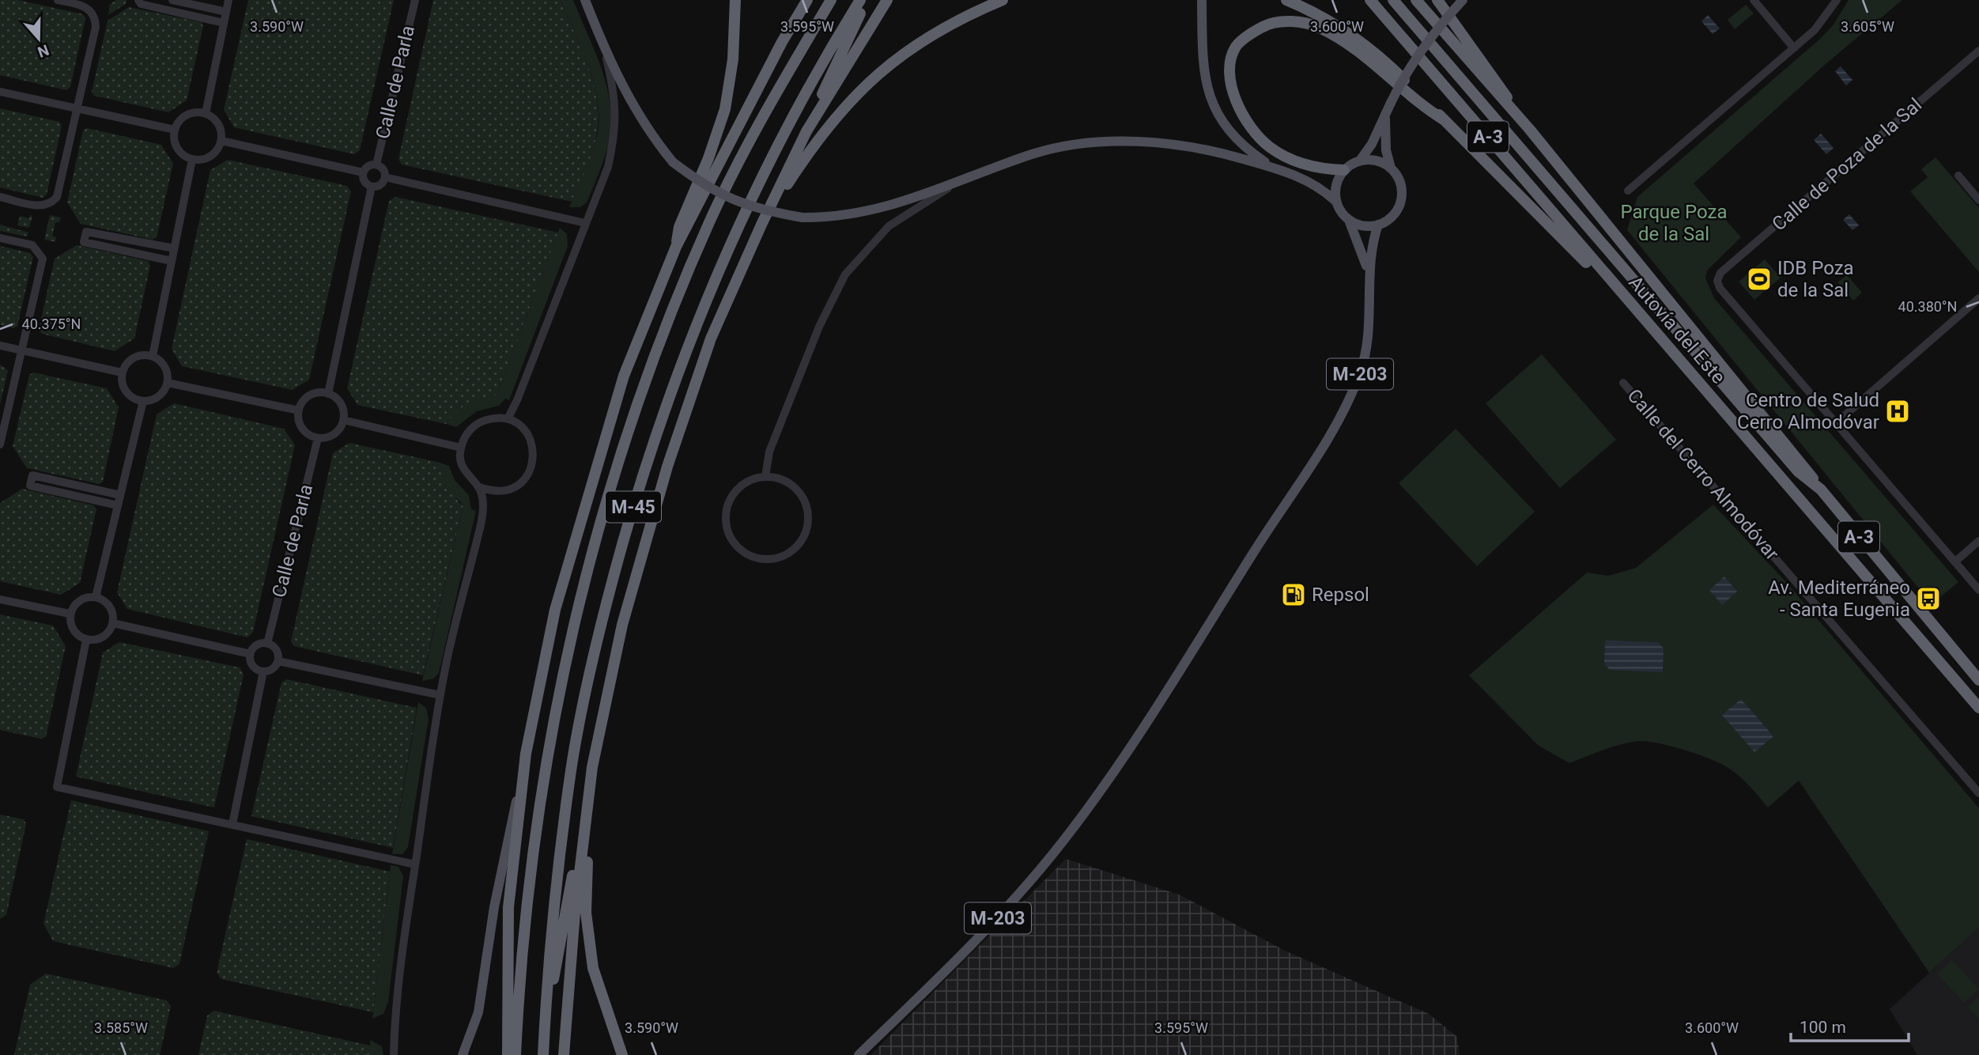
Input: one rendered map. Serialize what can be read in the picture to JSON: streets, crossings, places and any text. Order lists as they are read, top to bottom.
{
  "streets": {
    "highway": ["A-3", "Autovía del Este", "M-45"],
    "main road": ["M-203"],
    "street": ["Calle de Parla", "Calle de Poza de la Sal", "Calle del Cerro Almodóvar"]
  },
  "parks": ["Parque Poza de la Sal"],
  "places": {
    "sports": ["IDB Poza de la Sal"],
    "hospital": ["Centro de Salud Cerro Almodóvar"],
    "fuel station": ["Repsol"],
    "bus stop": ["Av. Mediterráneo - Santa Eugenia"]
  },
  "scale_bar": "100 m",
  "north": "bottom",
  "coordinates": [
    "3.590°W",
    "3.595°W",
    "3.605°W",
    "3.600°W",
    "40.380°N",
    "40.375°N",
    "3.585°W"
  ]
}
